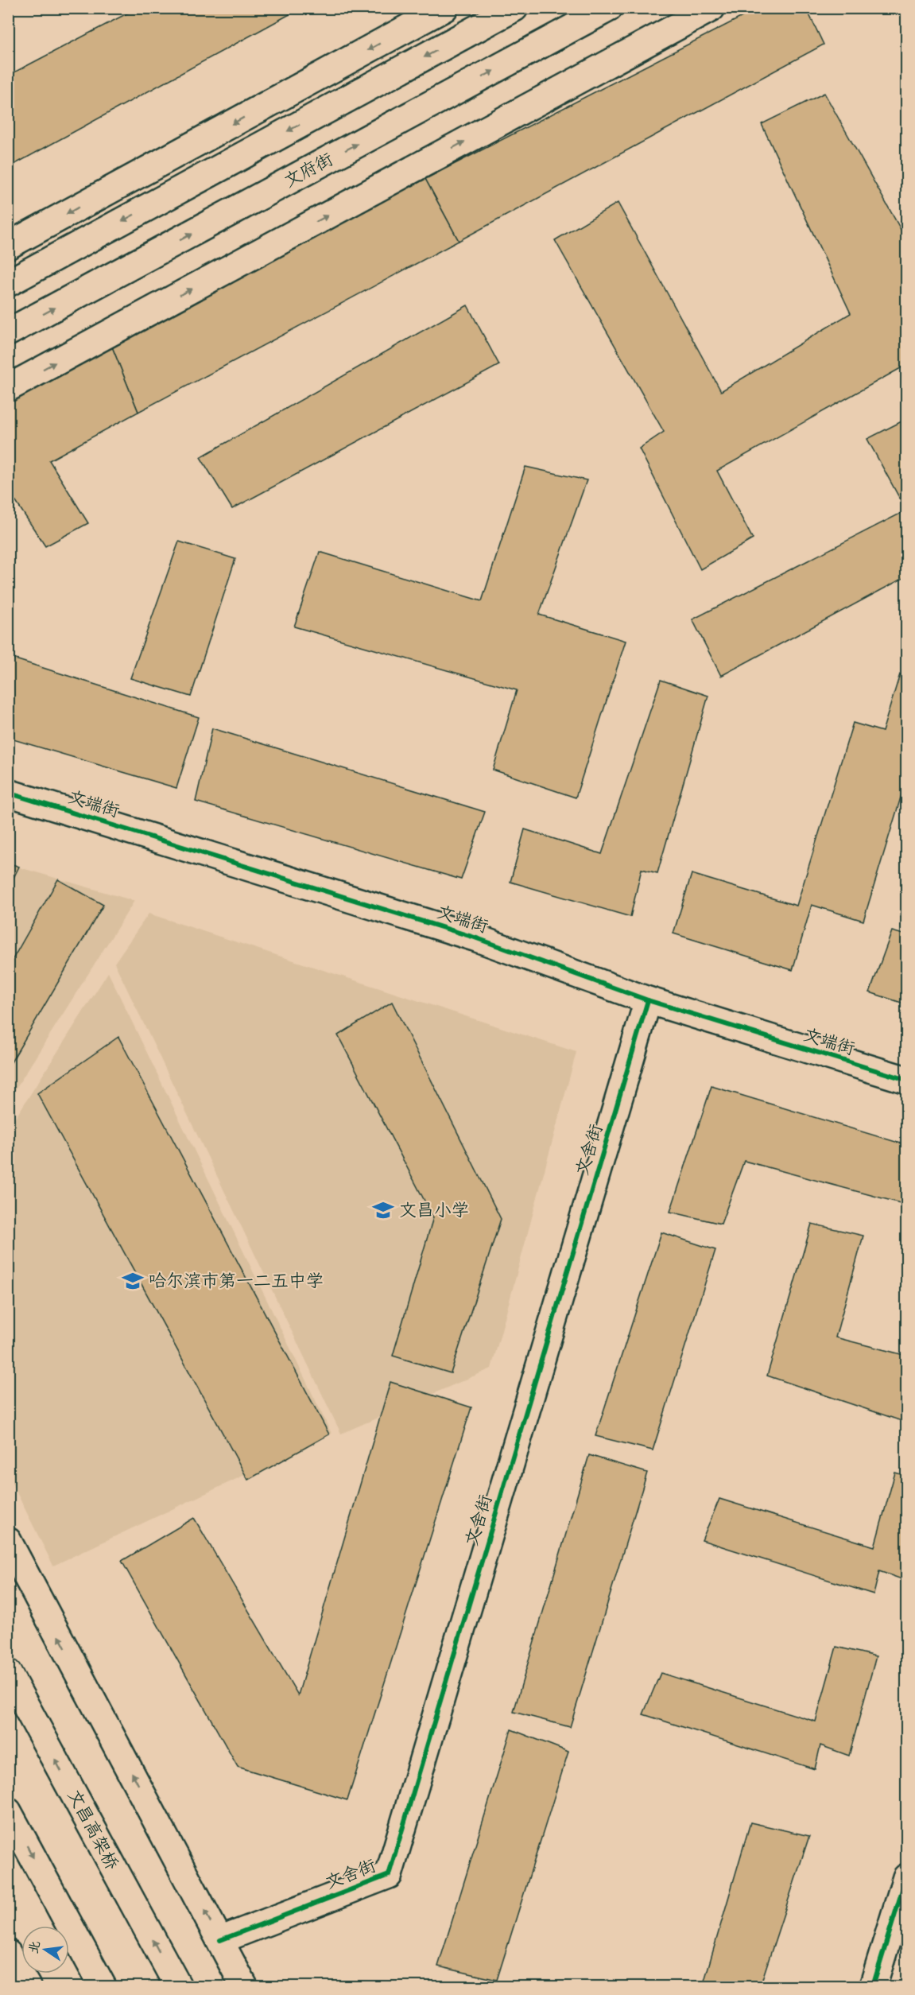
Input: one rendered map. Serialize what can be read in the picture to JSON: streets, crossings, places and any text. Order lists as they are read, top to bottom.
{
  "streets": {
    "main road": [
      "文府街",
      "文端街",
      "文舍街",
      "文昌高架桥"
    ]
  },
  "crossings": [
    ["文端街", "文舍街"]
  ],
  "places": {
    "school or university": ["文昌小学", "哈尔滨市第一二五中学"]
  },
  "north": "left"
}
